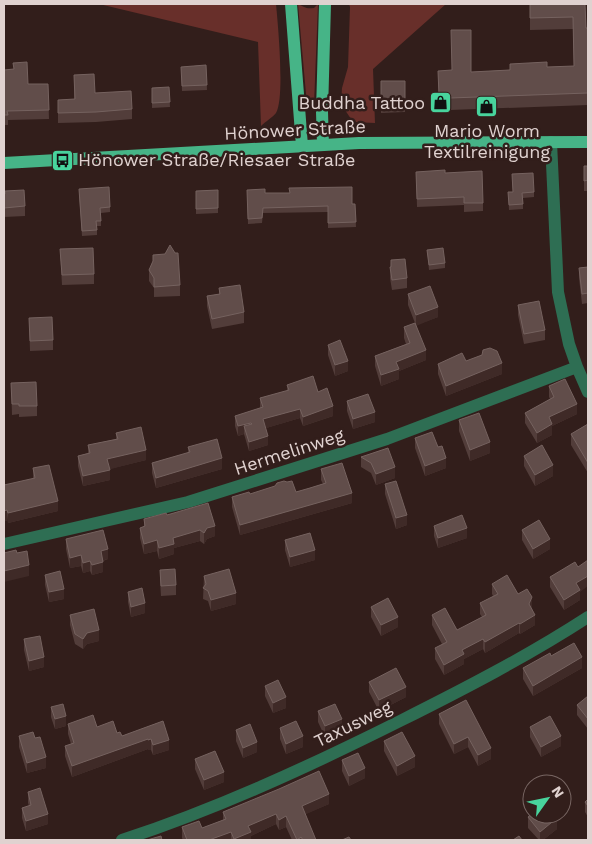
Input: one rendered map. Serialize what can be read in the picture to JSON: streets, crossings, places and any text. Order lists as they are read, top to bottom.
{
  "streets": {
    "main road": ["Hönower Straße"],
    "street": ["Hermelinweg", "Taxusweg"]
  },
  "places": {
    "shop": ["Buddha Tattoo", "Mario Worm Textilreinigung"],
    "bus stop": ["Hönower Straße/Riesaer Straße"]
  },
  "north": "top right"
}
